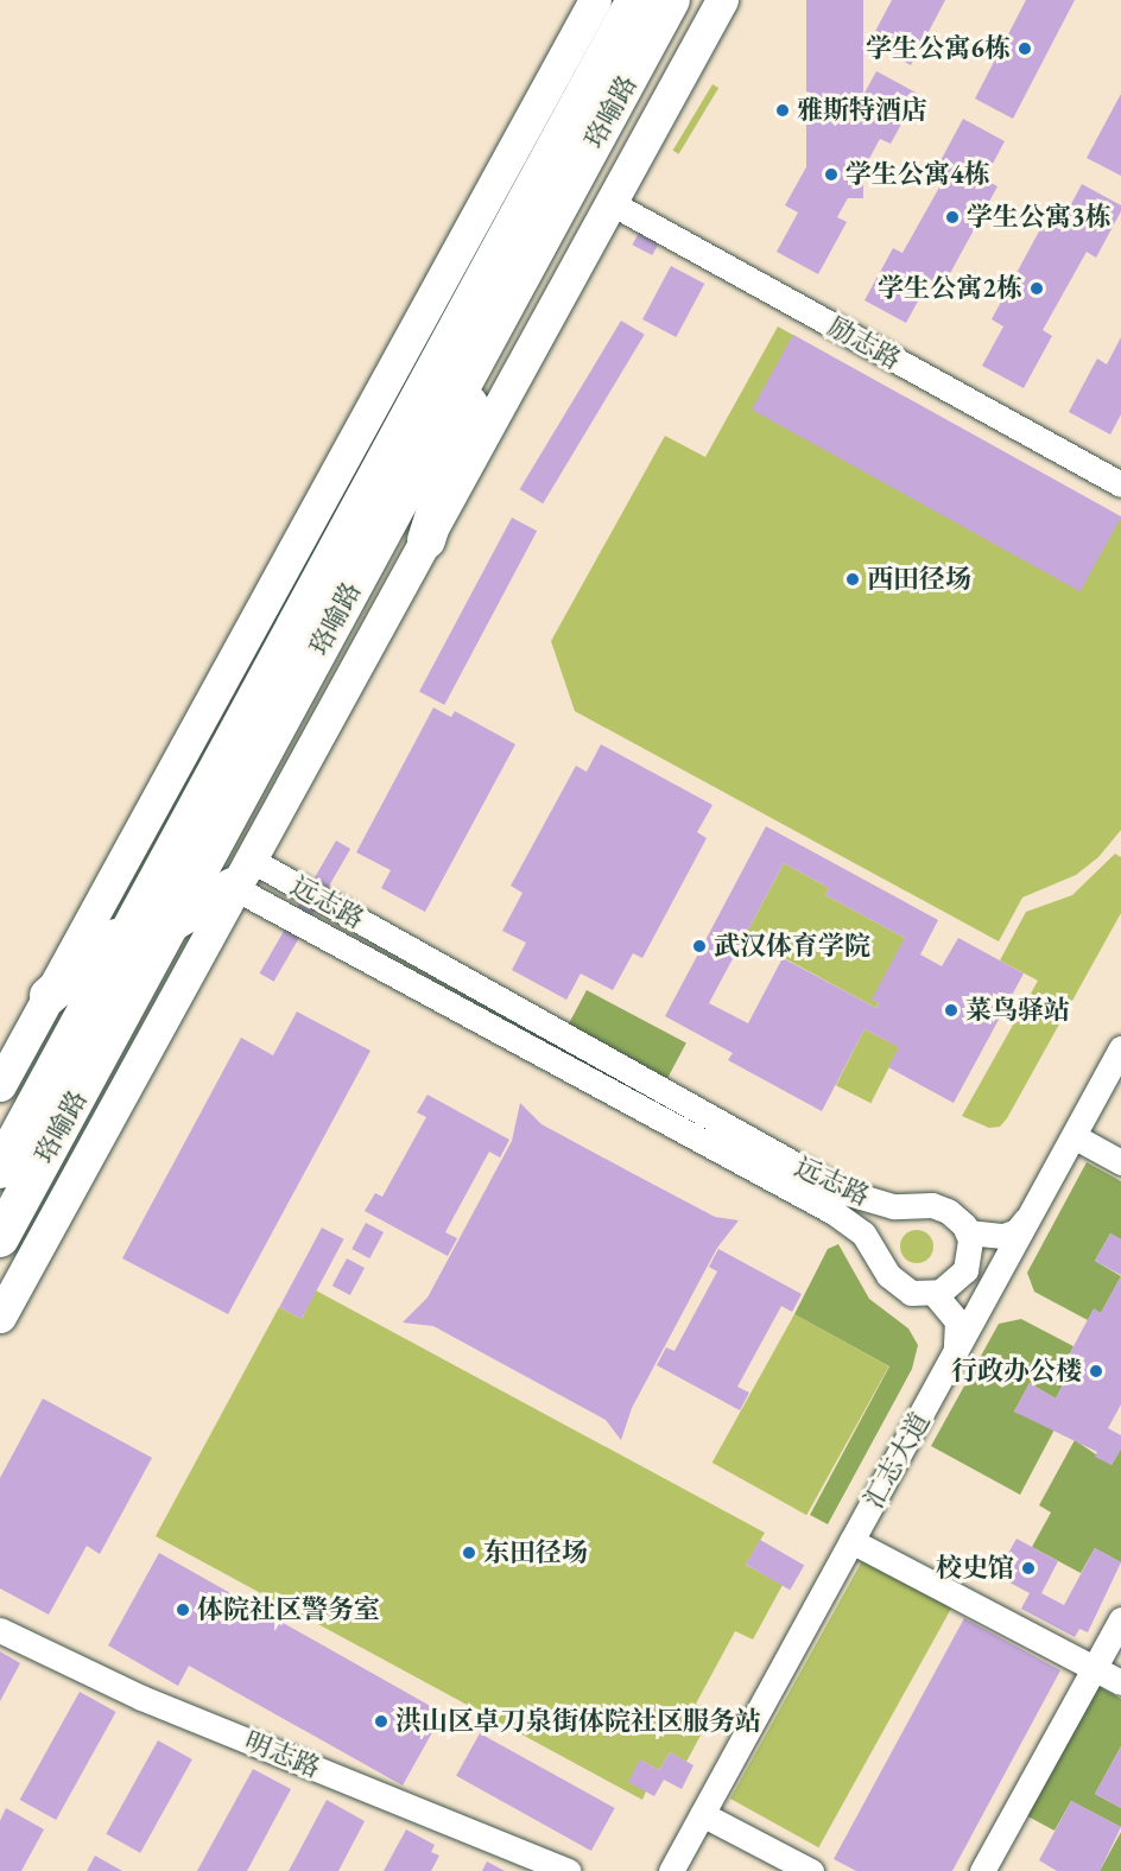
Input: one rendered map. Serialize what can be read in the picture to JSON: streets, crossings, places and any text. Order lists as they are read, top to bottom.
{
  "streets": {
    "highway": ["珞喻路"],
    "street": [
      "励志路",
      "远志路",
      "汇志大道",
      "明志路"
    ]
  },
  "places": [
    "学生公寓6栋",
    "雅斯特酒店",
    "学生公寓4栋",
    "学生公寓3栋",
    "学生公寓2栋",
    "西田径场",
    "武汉体育学院",
    "菜鸟驿站",
    "行政办公楼",
    "东田径场",
    "校史馆",
    "体院社区警务室",
    "洪山区卓刀泉街体院社区服务站"
  ]
}
